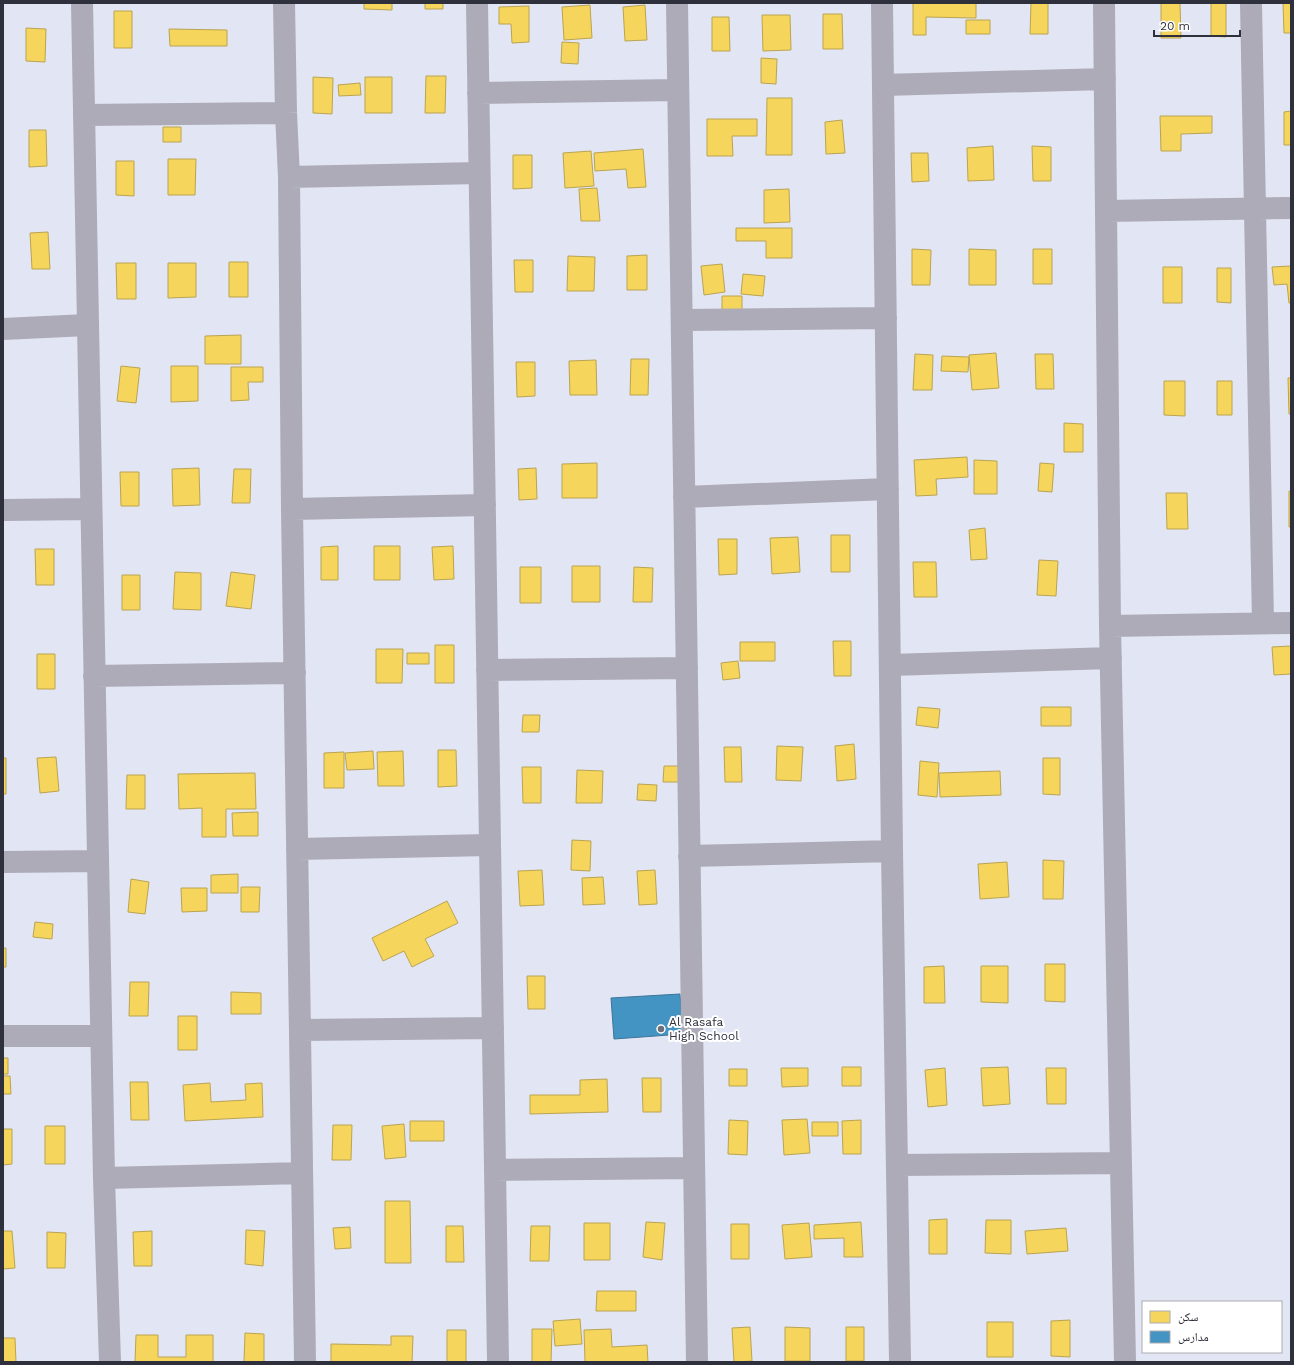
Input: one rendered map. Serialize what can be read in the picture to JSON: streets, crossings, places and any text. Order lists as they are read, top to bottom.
{
  "places": ["Al Rasafa High School"],
  "legend": ["سكن", "مدارس"],
  "scale_bar": "20 m"
}
